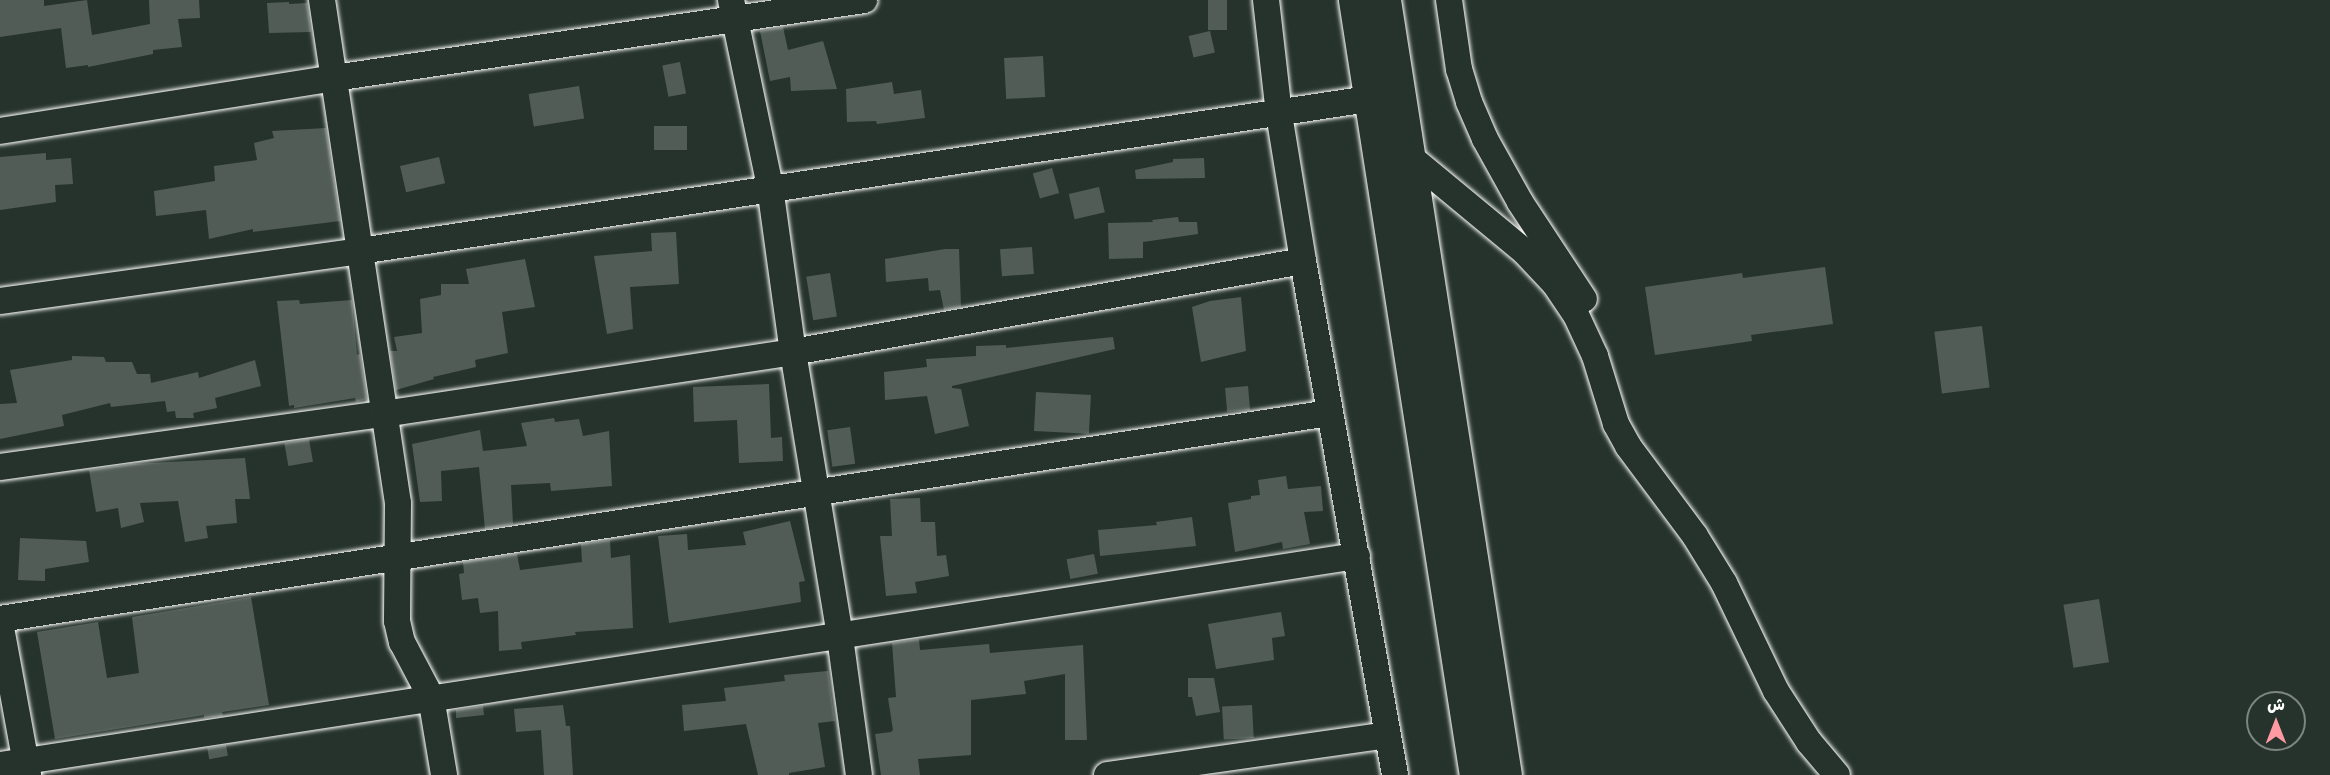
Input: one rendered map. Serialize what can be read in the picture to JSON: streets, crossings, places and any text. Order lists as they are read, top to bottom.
{
  "north": "top"
}
